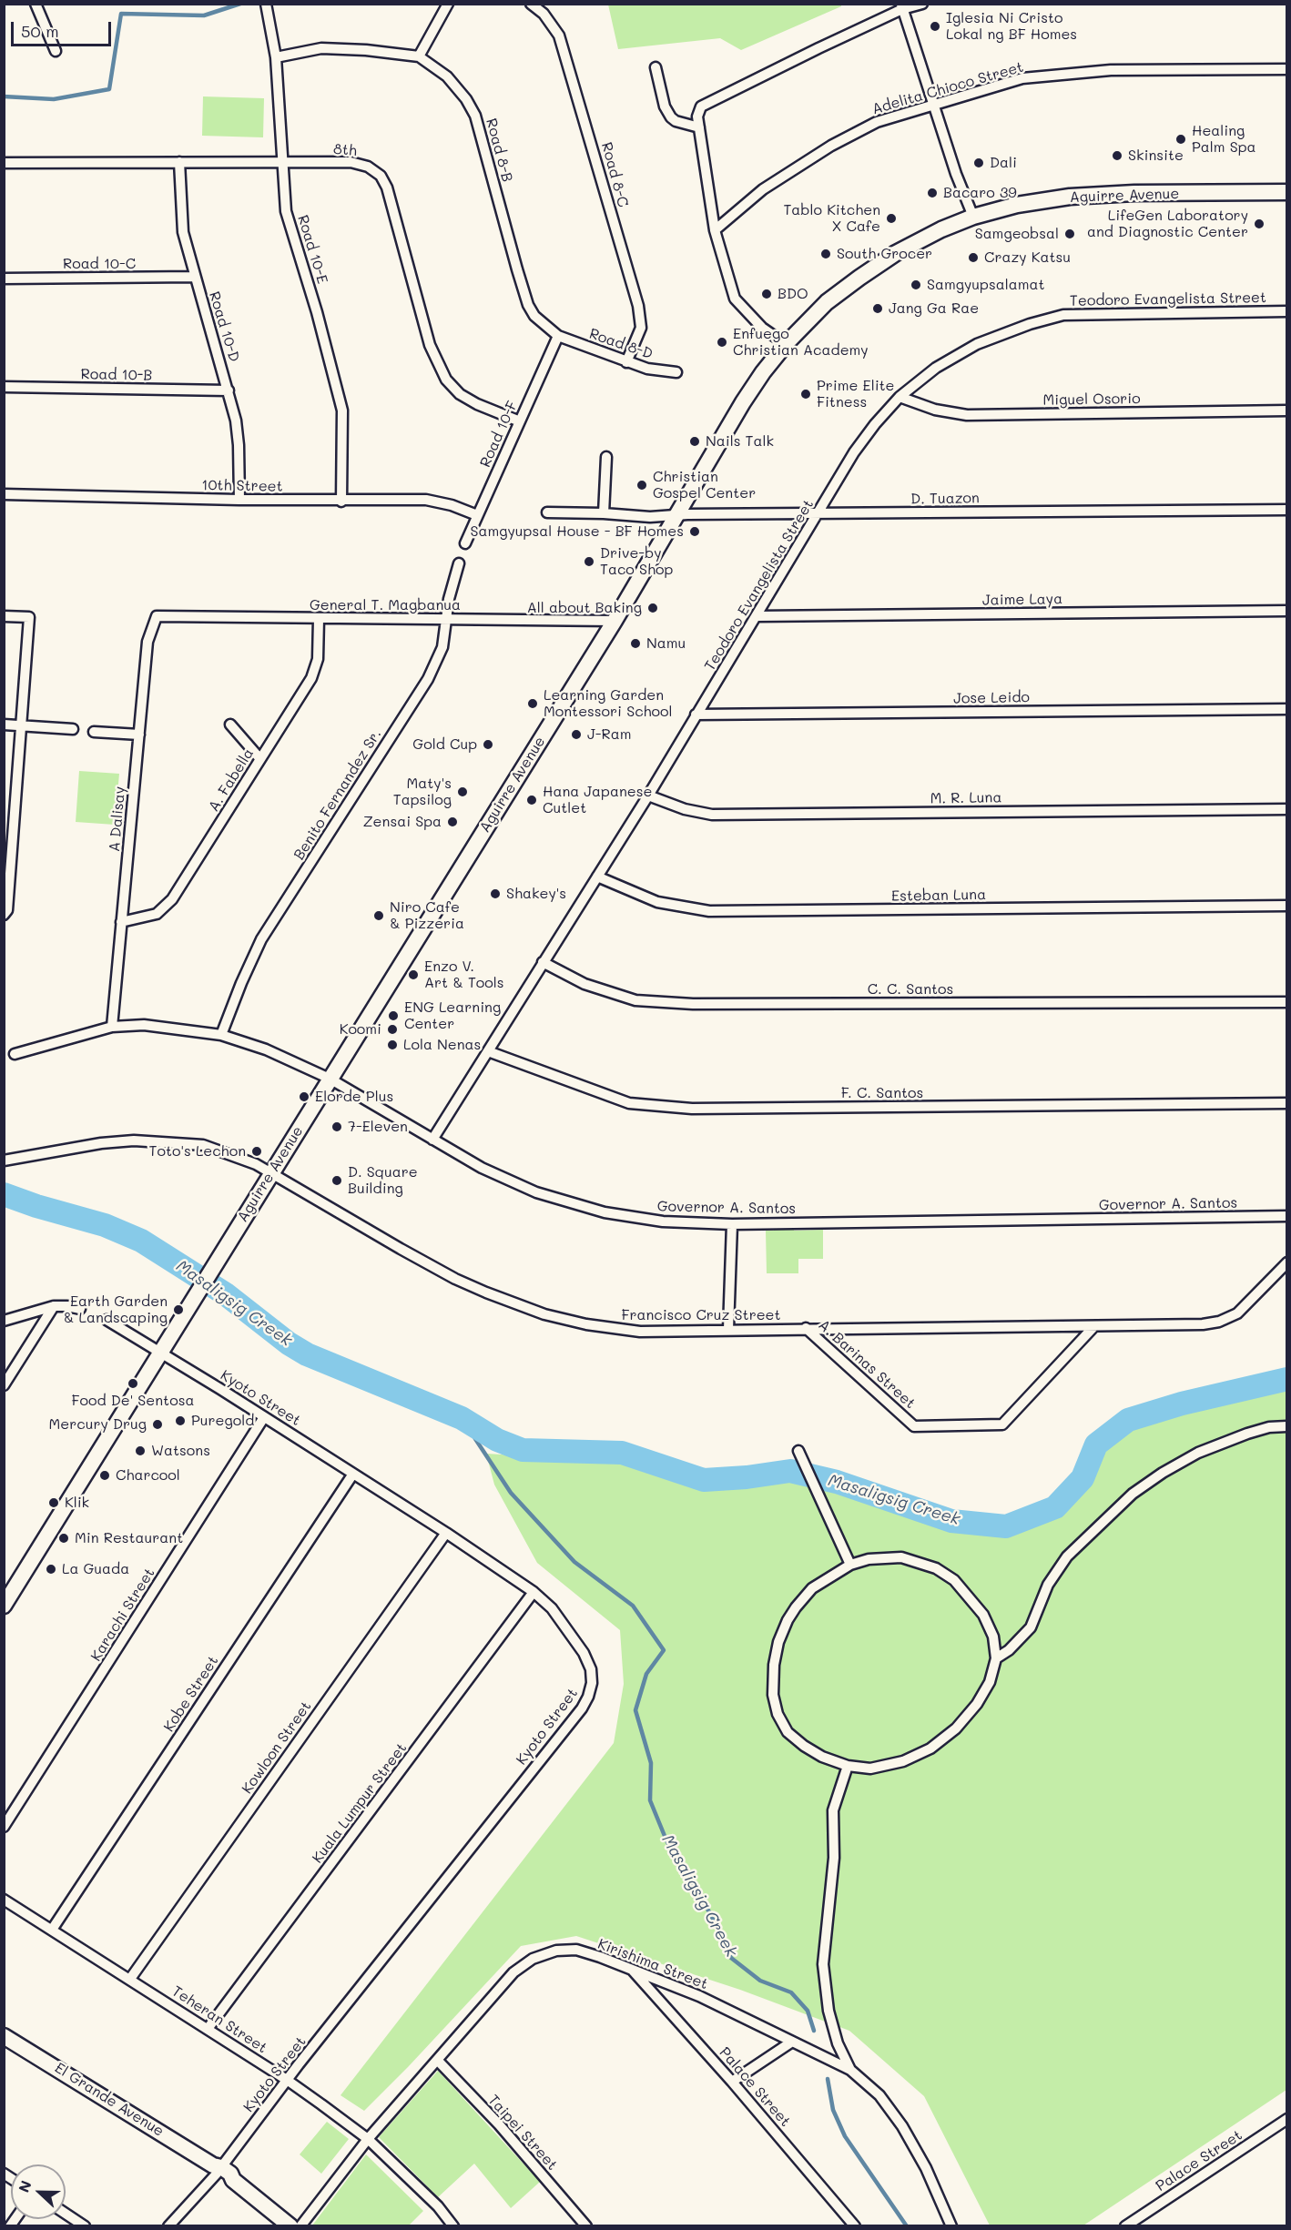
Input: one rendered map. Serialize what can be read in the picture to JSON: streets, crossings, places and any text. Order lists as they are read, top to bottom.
{
  "streets": {
    "street": [
      "Adelita Chioco Street",
      "8th",
      "Road 8-B",
      "Road 8-C",
      "Aguirre Avenue",
      "Road 10-E",
      "Road 10-C",
      "Teodoro Evangelista Street",
      "Road 10-D",
      "Road 8-D",
      "Road 10-B",
      "Miguel Osorio",
      "Road 10-F",
      "10th Street",
      "D. Tuazon",
      "Jaime Laya",
      "General T. Magbanua",
      "Jose Leido",
      "A. Fabella",
      "Benito Fernandez Sr.",
      "M. R. Luna",
      "A Dalisay",
      "Esteban Luna",
      "C. C. Santos",
      "F. C. Santos",
      "Governor A. Santos",
      "Francisco Cruz Street",
      "A. Barinas Street",
      "Kyoto Street",
      "Karachi Street",
      "Kobe Street",
      "Kowloon Street",
      "Kuala Lumpur Street",
      "Kirishima Street",
      "Teheran Street",
      "Palace Street",
      "El Grande Avenue",
      "Taipei Street"
    ]
  },
  "crossings": [
    ["8th", "Road 10-E"],
    ["8th", "Road 10-D"],
    ["8th", "Road 10-F"],
    ["Road 8-B", "Road 10-E"],
    ["Road 8-B", "Road 8-D"],
    ["Road 8-B", "Road 10-F"],
    ["Road 8-C", "Road 8-D"],
    ["Aguirre Avenue", "D. Tuazon"],
    ["Aguirre Avenue", "General T. Magbanua"],
    ["Aguirre Avenue", "Governor A. Santos"],
    ["Aguirre Avenue", "Francisco Cruz Street"],
    ["Aguirre Avenue", "Kyoto Street"],
    ["Road 10-E", "10th Street"],
    ["Road 10-C", "Road 10-D"],
    ["Teodoro Evangelista Street", "Miguel Osorio"],
    ["Teodoro Evangelista Street", "D. Tuazon"],
    ["Teodoro Evangelista Street", "Jaime Laya"],
    ["Teodoro Evangelista Street", "Jose Leido"],
    ["Teodoro Evangelista Street", "M. R. Luna"],
    ["Teodoro Evangelista Street", "Esteban Luna"],
    ["Teodoro Evangelista Street", "C. C. Santos"],
    ["Teodoro Evangelista Street", "F. C. Santos"],
    ["Teodoro Evangelista Street", "Governor A. Santos"],
    ["Road 10-D", "Road 10-B"],
    ["Road 10-D", "10th Street"],
    ["Road 8-D", "Road 10-F"],
    ["Road 10-F", "10th Street"],
    ["General T. Magbanua", "A. Fabella"],
    ["General T. Magbanua", "Benito Fernandez Sr."],
    ["General T. Magbanua", "A Dalisay"],
    ["A. Fabella", "A Dalisay"],
    ["Benito Fernandez Sr.", "Governor A. Santos"],
    ["A Dalisay", "Governor A. Santos"],
    ["Francisco Cruz Street", "A. Barinas Street"],
    ["Kyoto Street", "Karachi Street"],
    ["Kyoto Street", "Kobe Street"],
    ["Kyoto Street", "Kowloon Street"],
    ["Kyoto Street", "Kuala Lumpur Street"],
    ["Kyoto Street", "Teheran Street"],
    ["Kyoto Street", "El Grande Avenue"],
    ["Kobe Street", "Teheran Street"],
    ["Kowloon Street", "Teheran Street"],
    ["Kuala Lumpur Street", "Teheran Street"],
    ["Kirishima Street", "Teheran Street"],
    ["Kirishima Street", "Palace Street"],
    ["Kirishima Street", "Taipei Street"]
  ],
  "water": ["Masaligsig Creek"],
  "places": [
    "Iglesia Ni Cristo Lokal ng BF Homes",
    "Healing Palm Spa",
    "Skinsite",
    "Dali",
    "Bacaro 39",
    "Tablo Kitchen X Cafe",
    "LifeGen Laboratory and Diagnostic Center",
    "Samgeobsal",
    "South Grocer",
    "Crazy Katsu",
    "Samgyupsalamat",
    "BDO",
    "Jang Ga Rae",
    "Enfuego Christian Academy",
    "Prime Elite Fitness",
    "Nails Talk",
    "Christian Gospel Center",
    "Samgyupsal House - BF Homes",
    "Drive-by Taco Shop",
    "All about Baking",
    "Namu",
    "Learning Garden Montessori School",
    "J-Ram",
    "Gold Cup",
    "Maty's Tapsilog",
    "Hana Japanese Cutlet",
    "Zensai Spa",
    "Shakey's",
    "Niro Cafe & Pizzeria",
    "Enzo V. Art & Tools",
    "ENG Learning Center",
    "Koomi",
    "Lola Nenas",
    "Elorde Plus",
    "7-Eleven",
    "Toto's Lechon",
    "D. Square Building",
    "Earth Garden & Landscaping",
    "Food De' Sentosa",
    "Puregold",
    "Mercury Drug",
    "Watsons",
    "Charcool",
    "Klik",
    "Min Restaurant",
    "La Guada"
  ],
  "scale_bar": "50 m",
  "north": "left"
}
